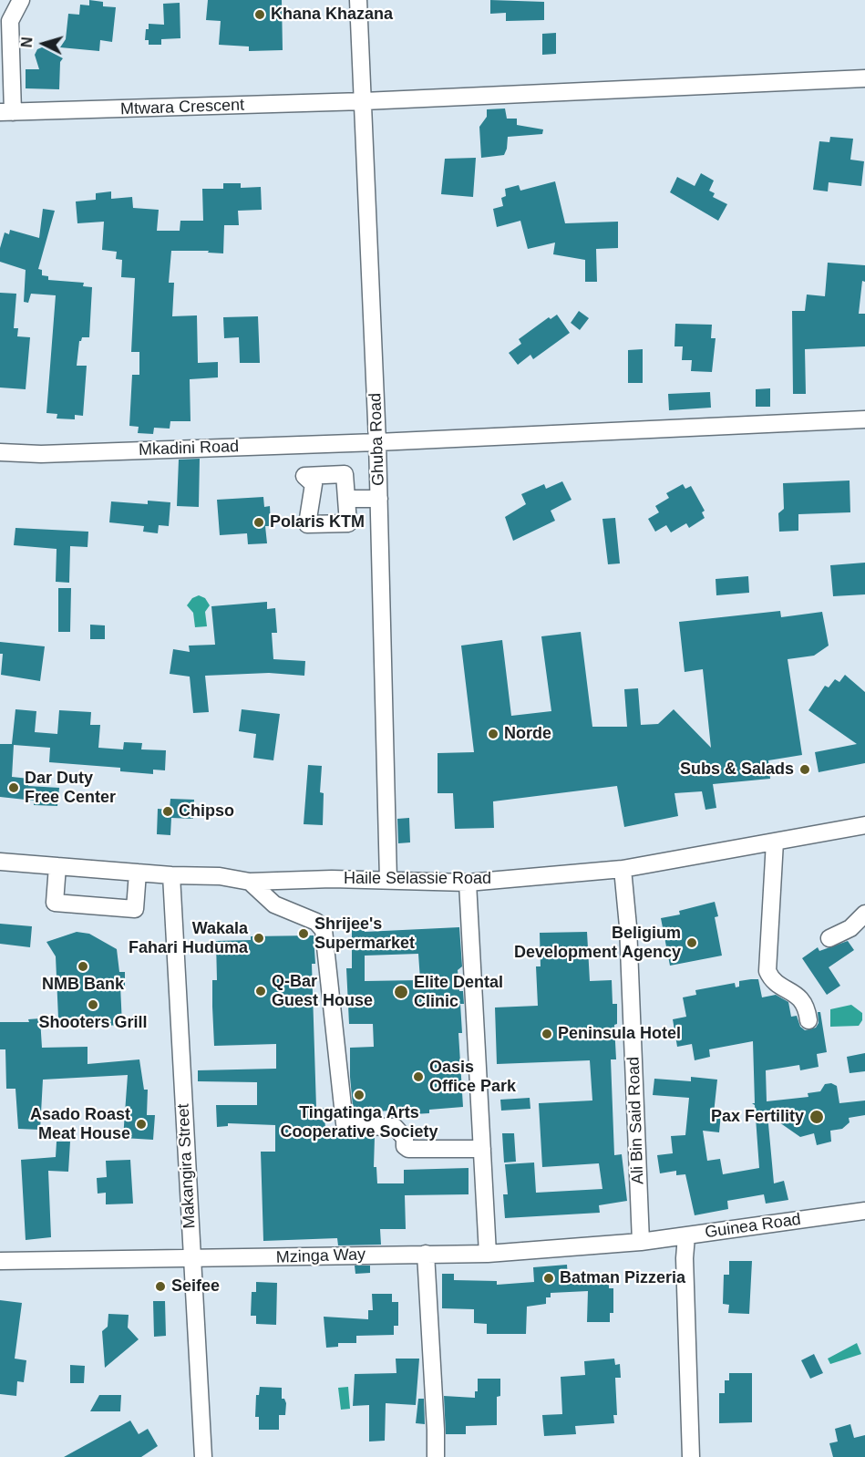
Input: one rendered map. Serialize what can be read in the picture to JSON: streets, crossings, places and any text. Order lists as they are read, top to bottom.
{
  "streets": {
    "street": [
      "Mtwara Crescent",
      "Ghuba Road",
      "Mkadini Road",
      "Haile Selassie Road",
      "Ali Bin Said Road",
      "Makangira Street",
      "Guinea Road",
      "Mzinga Way"
    ]
  },
  "crossings": [
    ["Mtwara Crescent", "Ghuba Road"],
    ["Ghuba Road", "Mkadini Road"],
    ["Ghuba Road", "Haile Selassie Road"],
    ["Haile Selassie Road", "Ali Bin Said Road"],
    ["Haile Selassie Road", "Makangira Street"],
    ["Ali Bin Said Road", "Guinea Road"],
    ["Ali Bin Said Road", "Mzinga Way"],
    ["Makangira Street", "Mzinga Way"],
    ["Guinea Road", "Mzinga Way"]
  ],
  "places": [
    "Khana Khazana",
    "Polaris KTM",
    "Norde",
    "Subs & Salads",
    "Dar Duty Free Center",
    "Chipso",
    "Shrijee's Supermarket",
    "Wakala Fahari Huduma",
    "Beligium Development Agency",
    "NMB Bank",
    "Q-Bar Guest House",
    "Elite Dental Clinic",
    "Shooters Grill",
    "Peninsula Hotel",
    "Oasis Office Park",
    "Tingatinga Arts Cooperative Society",
    "Pax Fertility",
    "Asado Roast Meat House",
    "Batman Pizzeria",
    "Seifee"
  ],
  "north": "left"
}
